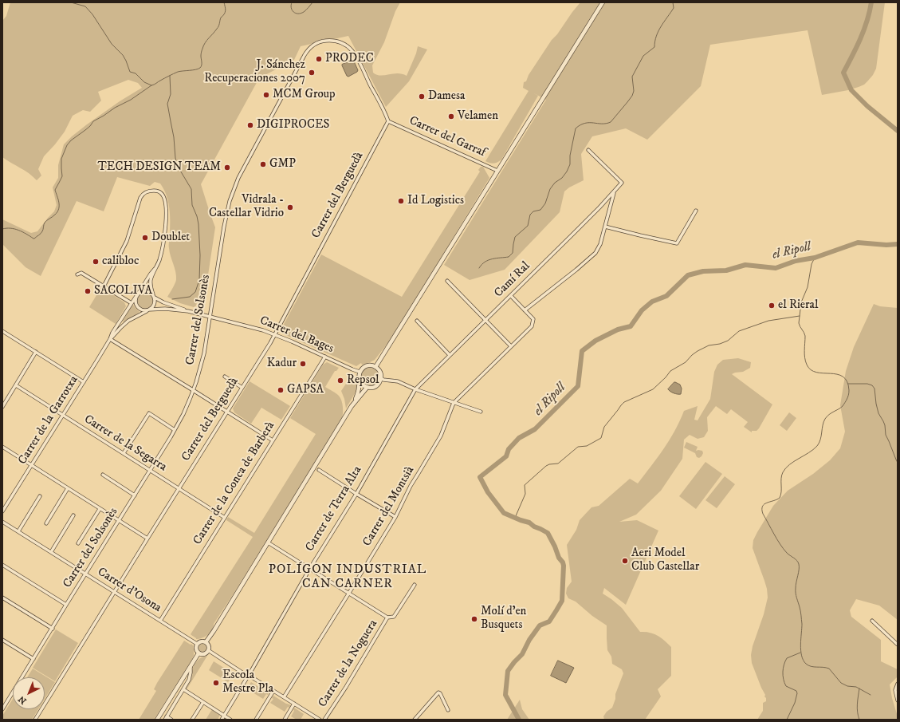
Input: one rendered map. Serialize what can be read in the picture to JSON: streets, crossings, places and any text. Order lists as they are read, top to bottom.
{
  "streets": {
    "street": [
      "Carrer del Garraf",
      "Carrer del Berguedà",
      "Camí Ral",
      "Carrer del Solsonès",
      "Carrer del Bages",
      "Carrer de la Garrotxa",
      "Carrer de la Segarra",
      "Carrer de la Conca de Barberà",
      "Carrer del Montsià",
      "Carrer de Terra Alta",
      "Carrer d'Osona",
      "Carrer de la Noguera"
    ]
  },
  "crossings": [
    ["Carrer del Garraf", "Carrer del Berguedà"],
    ["Carrer del Garraf", "Carrer del Solsonès"],
    ["Carrer del Berguedà", "Carrer del Solsonès"],
    ["Carrer del Berguedà", "Carrer del Bages"],
    ["Carrer del Berguedà", "Carrer de la Segarra"],
    ["Carrer del Berguedà", "Carrer d'Osona"],
    ["Camí Ral", "Carrer de Terra Alta"],
    ["Carrer del Solsonès", "Carrer del Bages"],
    ["Carrer del Solsonès", "Carrer de la Segarra"],
    ["Carrer del Solsonès", "Carrer d'Osona"],
    ["Carrer del Bages", "Carrer de la Garrotxa"],
    ["Carrer del Bages", "Carrer de la Conca de Barberà"],
    ["Carrer de la Garrotxa", "Carrer de la Segarra"],
    ["Carrer de la Segarra", "Carrer de la Conca de Barberà"],
    ["Carrer de la Conca de Barberà", "Carrer d'Osona"]
  ],
  "districts": ["POLÍGON INDUSTRIAL CAN CARNER"],
  "water": ["el Ripoll"],
  "places": [
    "PRODEC",
    "J. Sánchez Recuperaciones 2007",
    "MCM Group",
    "Damesa",
    "Velamen",
    "DIGIPROCES",
    "GMP",
    "TECH DESIGN TEAM",
    "Id Logistics",
    "Vidrala - Castellar Vidrio",
    "Doublet",
    "calibloc",
    "SACOLIVA",
    "el Rieral",
    "Kadur",
    "Repsol",
    "GAPSA",
    "Aeri Model Club Castellar",
    "Molí d'en Busquets",
    "Escola Mestre Pla"
  ],
  "north": "bottom left"
}
